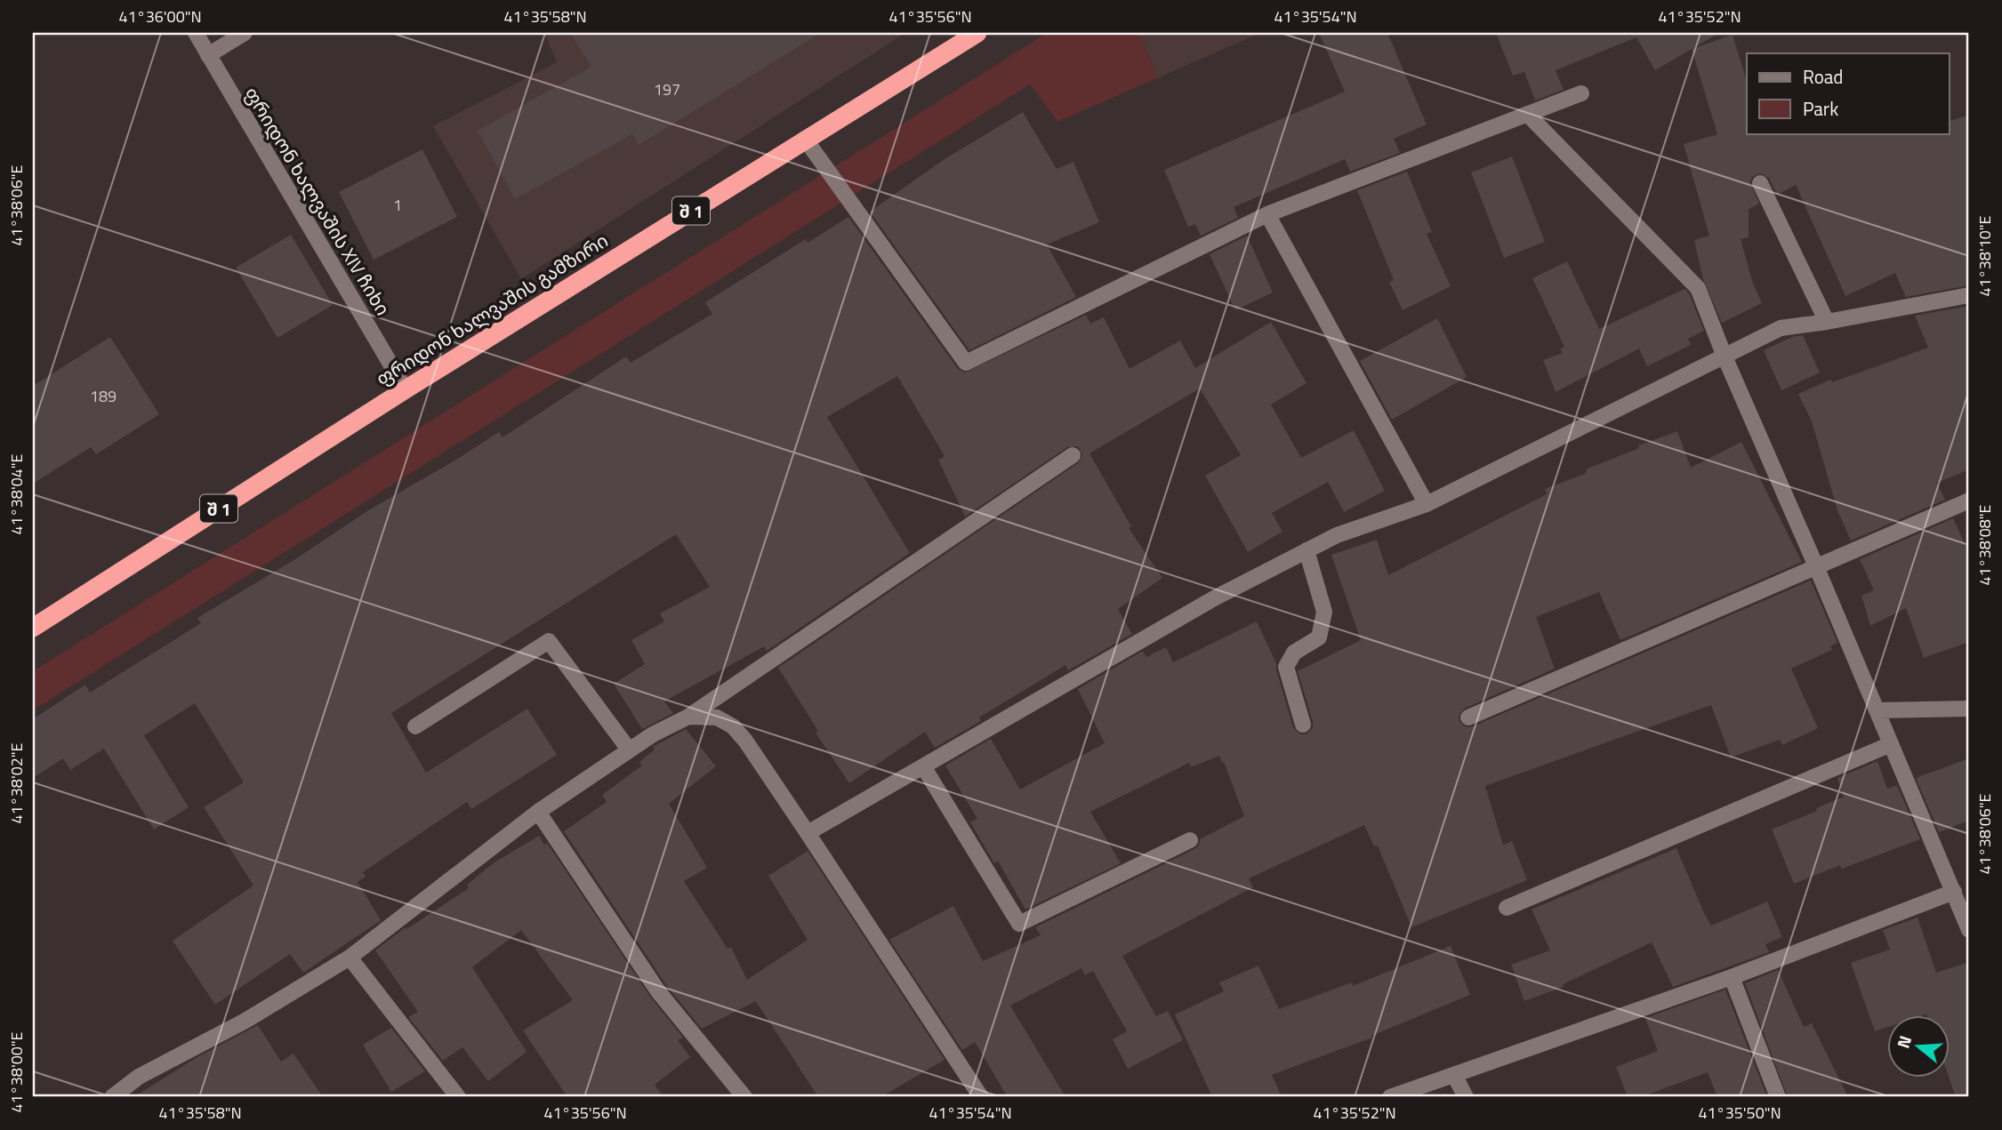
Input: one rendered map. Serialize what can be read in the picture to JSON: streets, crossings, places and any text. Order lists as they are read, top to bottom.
{
  "streets": {
    "highway": ["შ 1", "ფრიდონ ხალვაშის გამზირი"],
    "street": ["ფრიდონ ხალვაშის XIV ჩიხი"]
  },
  "crossings": [
    ["ფრიდონ ხალვაშის XIV ჩიხი", "ფრიდონ ხალვაშის გამზირი"]
  ],
  "house_numbers": ["197", "1", "189"],
  "legend": ["Road", "Park"],
  "north": "left",
  "coordinates": [
    "41°36'00\"N",
    "41°35'58\"N",
    "41°35'56\"N",
    "41°35'54\"N",
    "41°35'52\"N",
    "41°38'06\"E",
    "41°38'10\"E",
    "41°38'04\"E",
    "41°38'08\"E",
    "41°38'02\"E",
    "41°38'00\"E",
    "41°35'50\"N"
  ]
}
